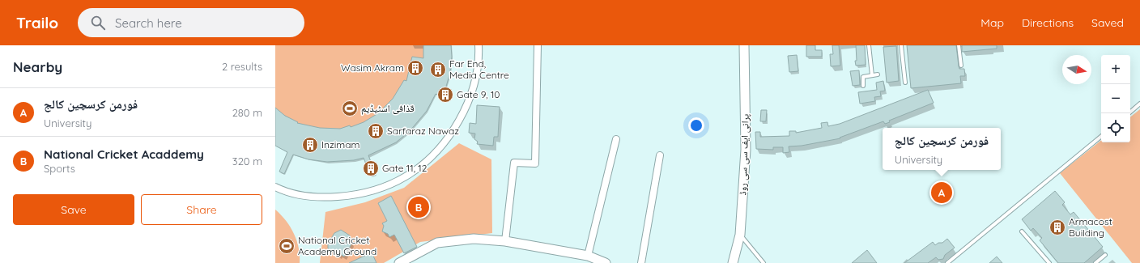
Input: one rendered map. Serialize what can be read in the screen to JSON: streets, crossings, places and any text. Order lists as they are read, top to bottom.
{
  "streets": {
    "street": ["پرانی ایف سی سی روڈ"]
  },
  "places": {
    "building": [
      "Wasim Akram",
      "Far End, Media Centre",
      "Gate 9, 10",
      "Sarfaraz Nawaz",
      "Inzimam",
      "Gate 11, 12",
      "Armacost Building"
    ],
    "sports": ["قذافی اسٹیڈیم", "National Cricket Academy Ground"]
  },
  "north": "right",
  "page": {
    "header": "Trailo",
    "search": "Search here",
    "nav": ["Map", "Directions", "Saved"],
    "heading": ["Nearby", "2 results"],
    "map_buttons": ["+", "−"],
    "list": [
      {
        "mark": "A",
        "name": "فورمن کرسچین کالج",
        "note": "University",
        "value": "280 m"
      },
      {
        "mark": "B",
        "name": "National Cricket Acaddemy",
        "note": "Sports",
        "value": "320 m"
      }
    ],
    "popup": ["فورمن کرسچین کالج", "University"],
    "pins": ["A", "B"],
    "buttons": ["Save", "Share"]
  }
}
